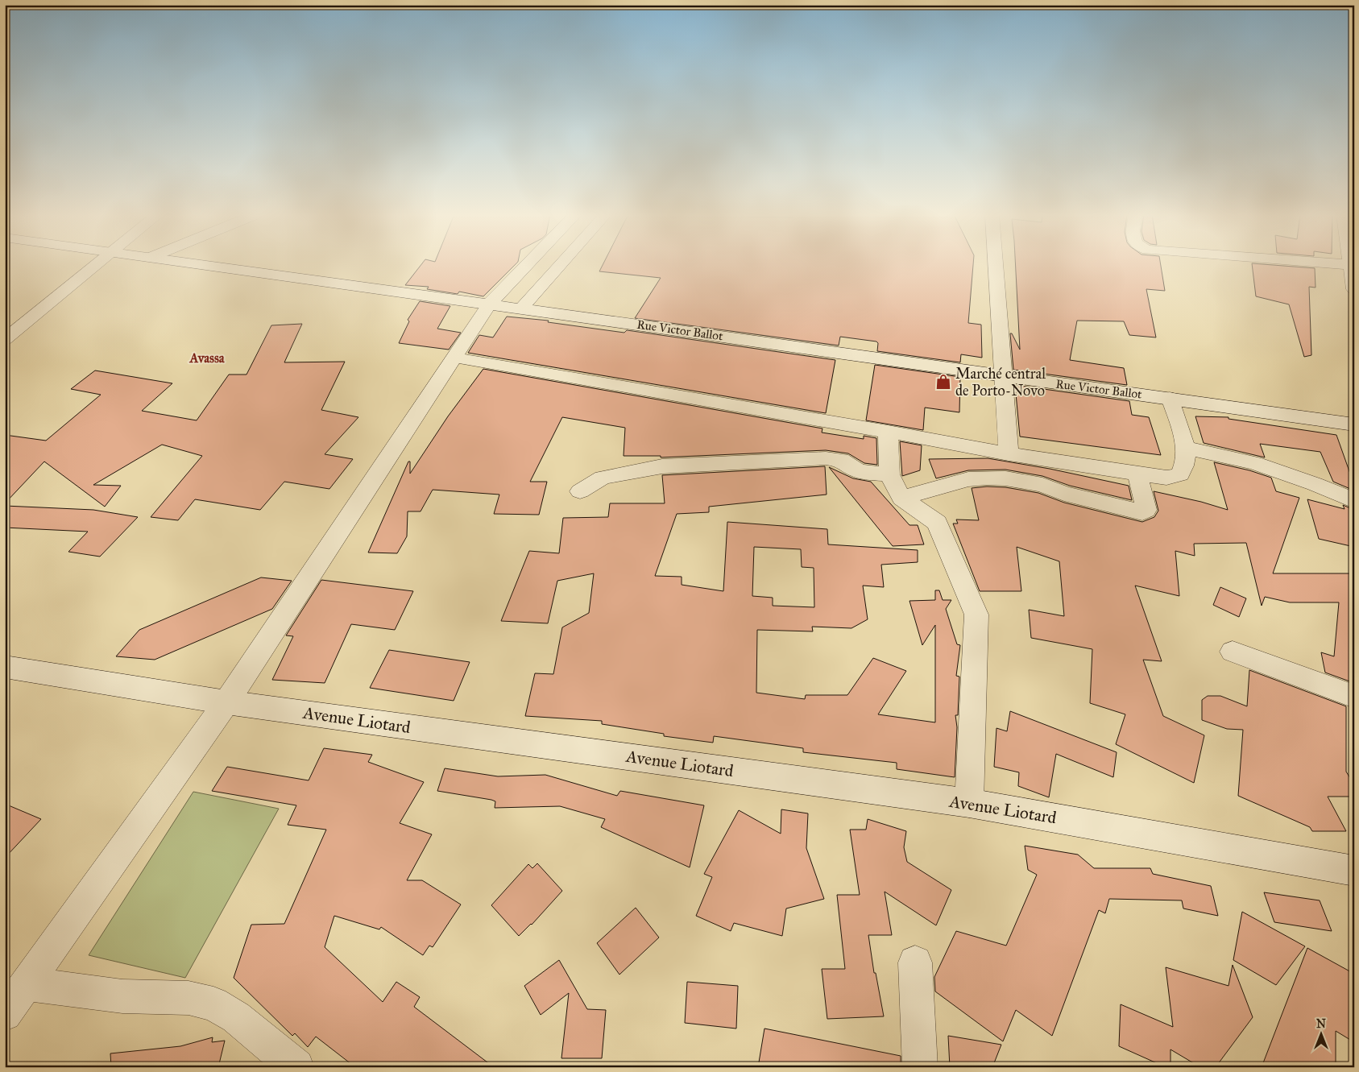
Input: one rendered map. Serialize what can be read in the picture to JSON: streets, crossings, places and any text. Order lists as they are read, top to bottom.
{
  "streets": {
    "street": ["Rue Victor Ballot", "Avenue Liotard"]
  },
  "districts": ["Avassa"],
  "places": {
    "shop": ["Marché central de Porto-Novo"]
  },
  "north": "top"
}
